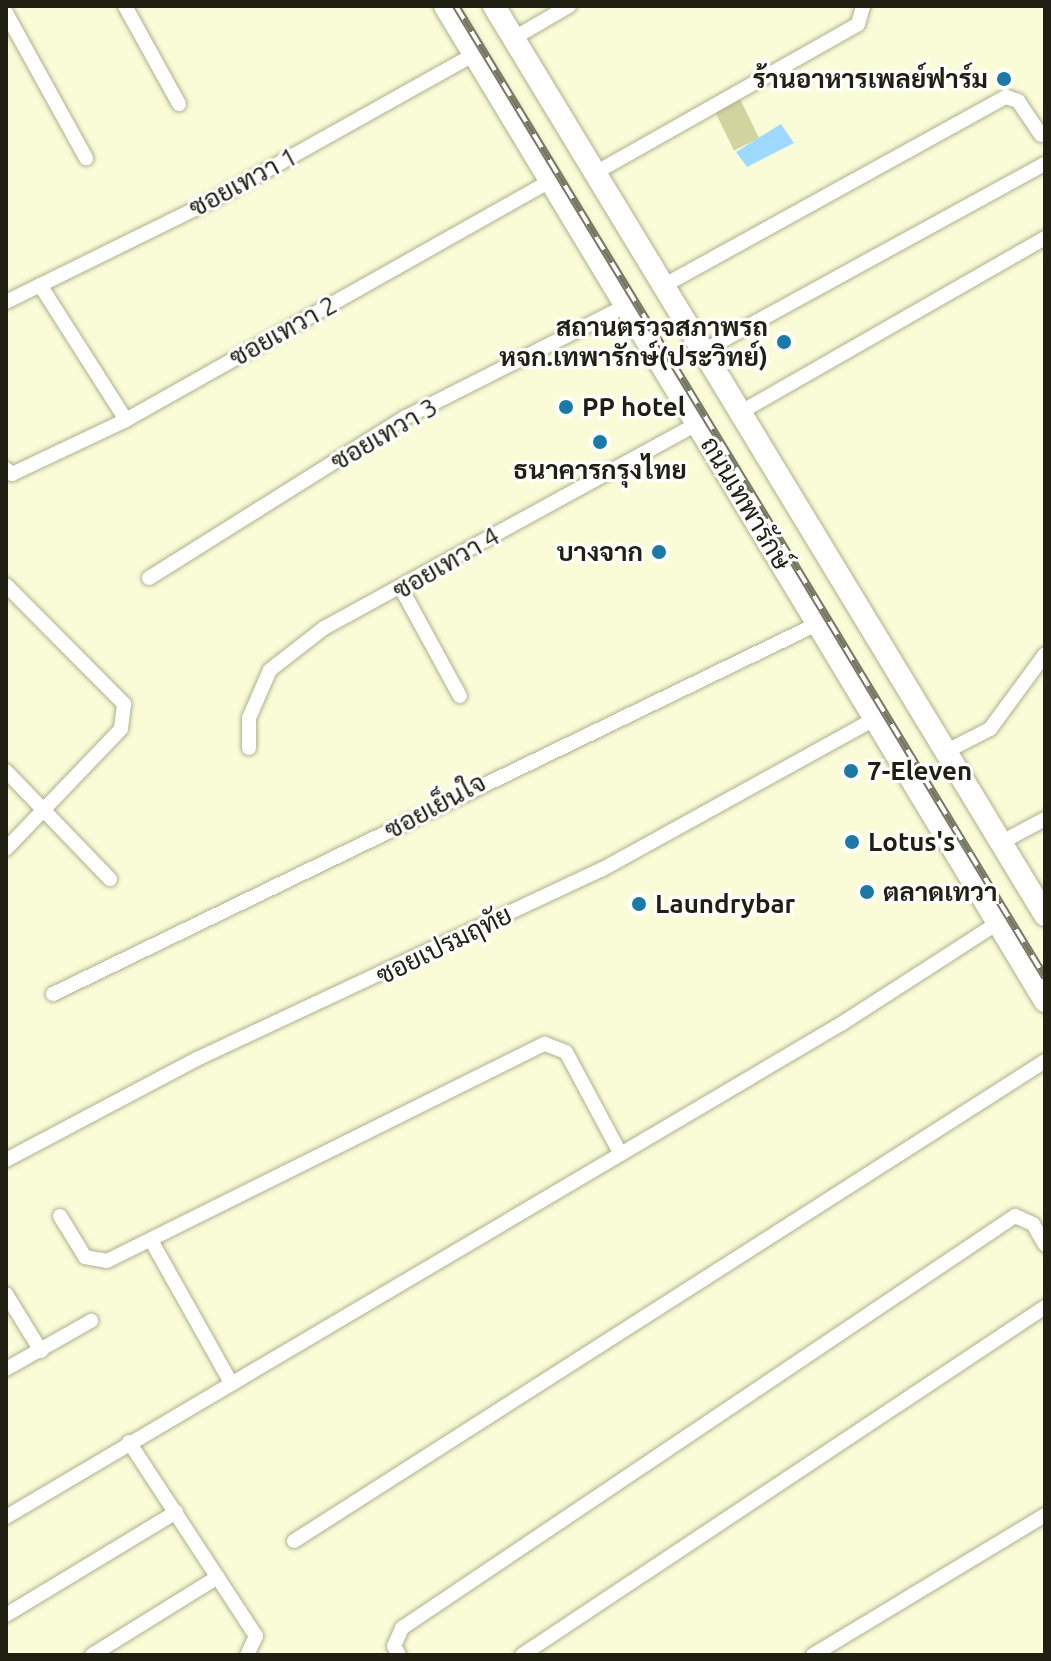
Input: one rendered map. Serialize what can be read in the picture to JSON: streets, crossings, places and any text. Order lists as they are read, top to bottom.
{
  "streets": {
    "main road": ["ถนนเทพารักษ์"],
    "street": [
      "ซอยเทวา 1",
      "ซอยเทวา 2",
      "ซอยเทวา 3",
      "ซอยเทวา 4",
      "ซอยเย็นใจ",
      "ซอยเปรมฤทัย"
    ]
  },
  "crossings": [
    ["ซอยเทวา 1", "ถนนเทพารักษ์"],
    ["ซอยเทวา 2", "ถนนเทพารักษ์"],
    ["ซอยเทวา 3", "ถนนเทพารักษ์"],
    ["ถนนเทพารักษ์", "ซอยเทวา 4"],
    ["ถนนเทพารักษ์", "ซอยเย็นใจ"],
    ["ถนนเทพารักษ์", "ซอยเปรมฤทัย"]
  ],
  "places": [
    "ร้านอาหารเพลย์ฟาร์ม",
    "สถานตรวจสภาพรถ หจก.เทพารักษ์(ประวิทย์)",
    "PP hotel",
    "ธนาคารกรุงไทย",
    "บางจาก",
    "7-Eleven",
    "Lotus's",
    "ตลาดเทวา",
    "Laundrybar"
  ]
}
